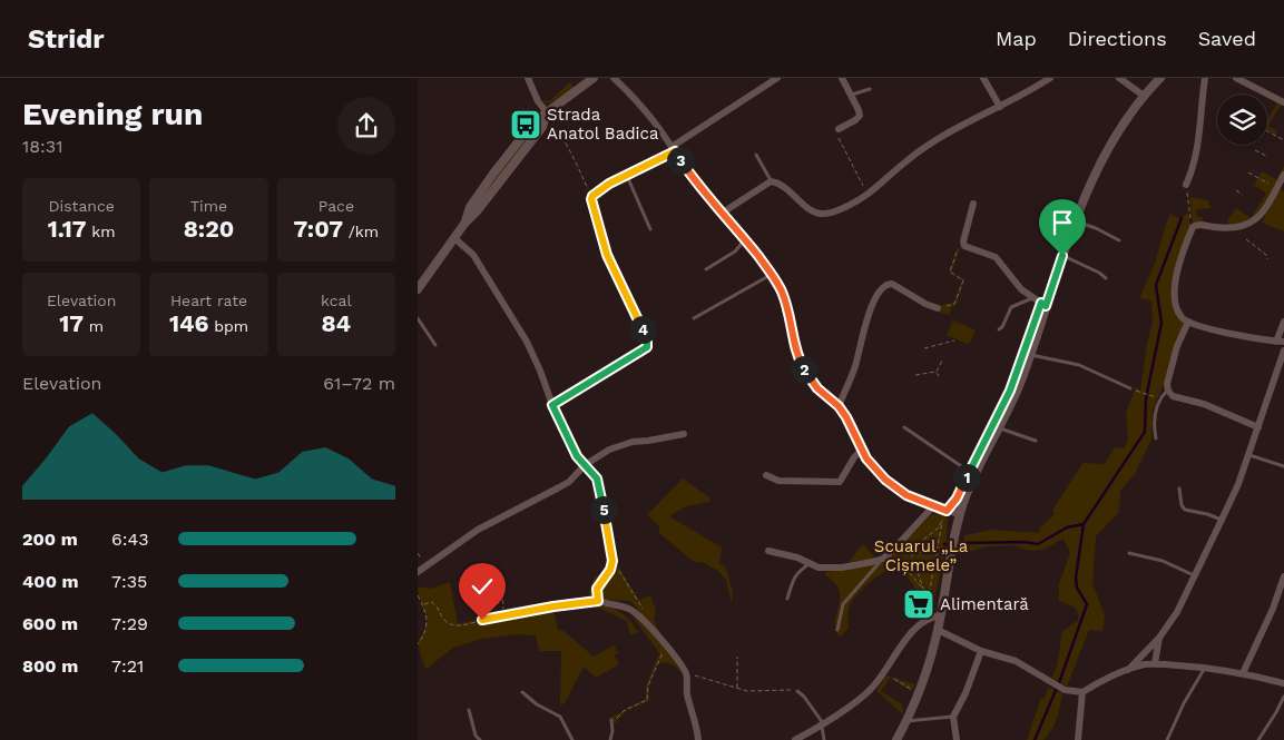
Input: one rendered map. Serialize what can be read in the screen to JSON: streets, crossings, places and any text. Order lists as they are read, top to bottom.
{
  "parks": ["Scuarul „La Cișmele”"],
  "places": {
    "bus stop": ["Strada Anatol Badica"],
    "supermarket": ["Alimentară"]
  },
  "page": {
    "header": "Stridr",
    "nav": ["Map", "Directions", "Saved"],
    "heading": ["Evening run", "18:31"],
    "pins": [
      "3",
      "4",
      "2",
      "1",
      "5"
    ],
    "stats": [
      ["Distance", "1.17 km"],
      ["Time", "8:20"],
      ["Pace", "7:07 /km"],
      ["Elevation", "17 m"],
      ["Heart rate", "146 bpm"],
      ["kcal", "84"]
    ],
    "chart": ["Elevation", "61–72 m"],
    "list": [
      {
        "name": "200 m",
        "note": "6:43"
      },
      {
        "name": "400 m",
        "note": "7:35"
      },
      {
        "name": "600 m",
        "note": "7:29"
      },
      {
        "name": "800 m",
        "note": "7:21"
      }
    ]
  }
}
